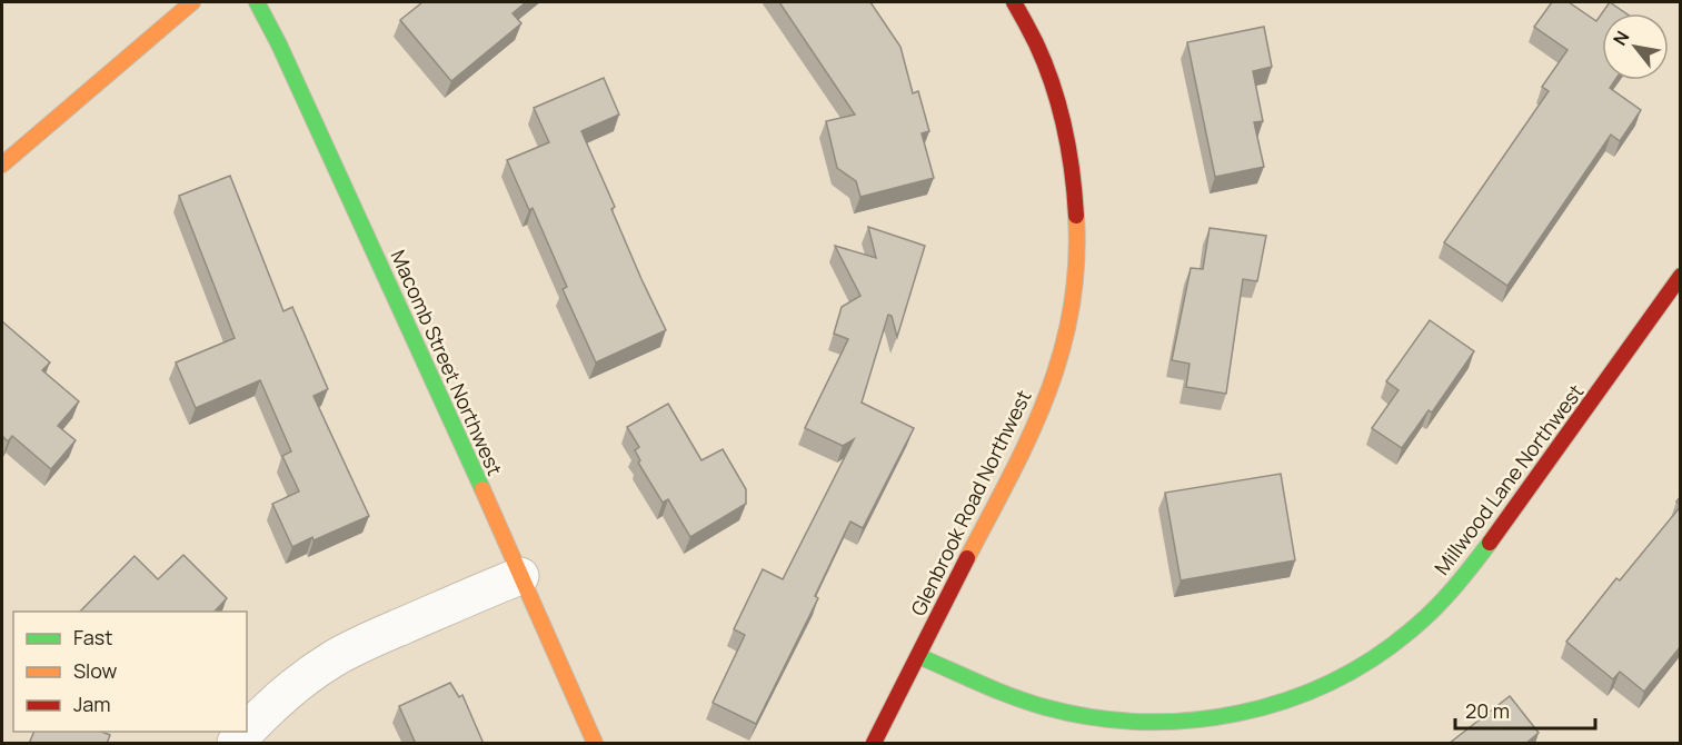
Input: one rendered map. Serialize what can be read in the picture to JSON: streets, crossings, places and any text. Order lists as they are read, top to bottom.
{
  "streets": {
    "street": ["Macomb Street Northwest", "Millwood Lane Northwest", "Glenbrook Road Northwest"]
  },
  "crossings": [
    ["Millwood Lane Northwest", "Glenbrook Road Northwest"]
  ],
  "legend": ["Fast", "Slow", "Jam"],
  "scale_bar": "20 m",
  "north": "top left"
}
